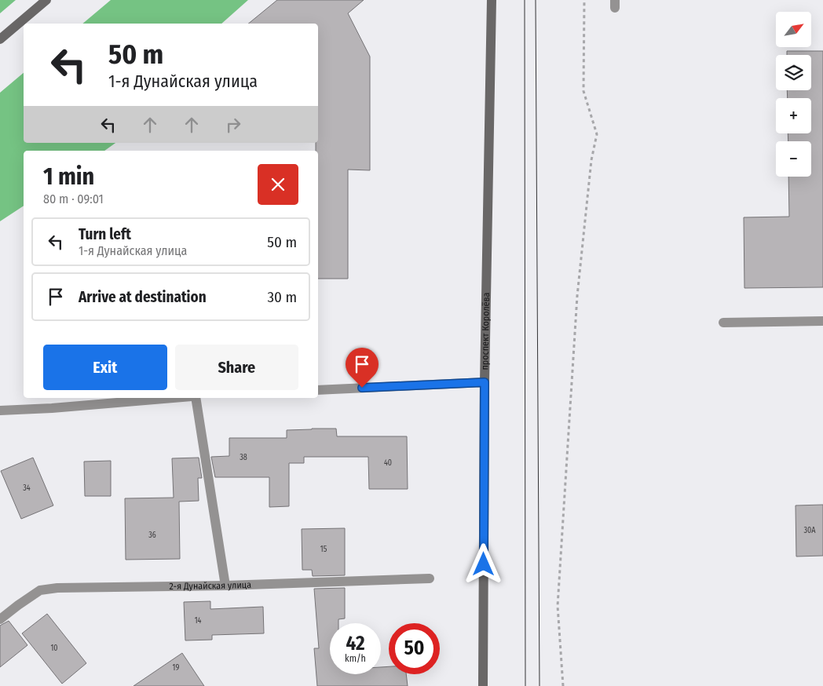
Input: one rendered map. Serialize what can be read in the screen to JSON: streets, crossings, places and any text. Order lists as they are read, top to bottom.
{
  "streets": {
    "main road": ["проспект Королёва"],
    "street": ["2-я Дунайская улица"]
  },
  "house_numbers": [
    "38",
    "40",
    "34",
    "30А",
    "36",
    "15",
    "14",
    "10",
    "19"
  ],
  "north": "top right",
  "page": {
    "map_buttons": ["+", "−"],
    "turn": ["50 m", "1-я Дунайская улица"],
    "heading": ["1 min", "80 m · 09:01"],
    "list": [
      {
        "name": "Turn left",
        "note": "1-я Дунайская улица",
        "value": "50 m"
      },
      {
        "name": "Arrive at destination",
        "value": "30 m"
      }
    ],
    "buttons": ["Exit", "Share"],
    "speed": "42 km/h",
    "limit": "50"
  }
}
